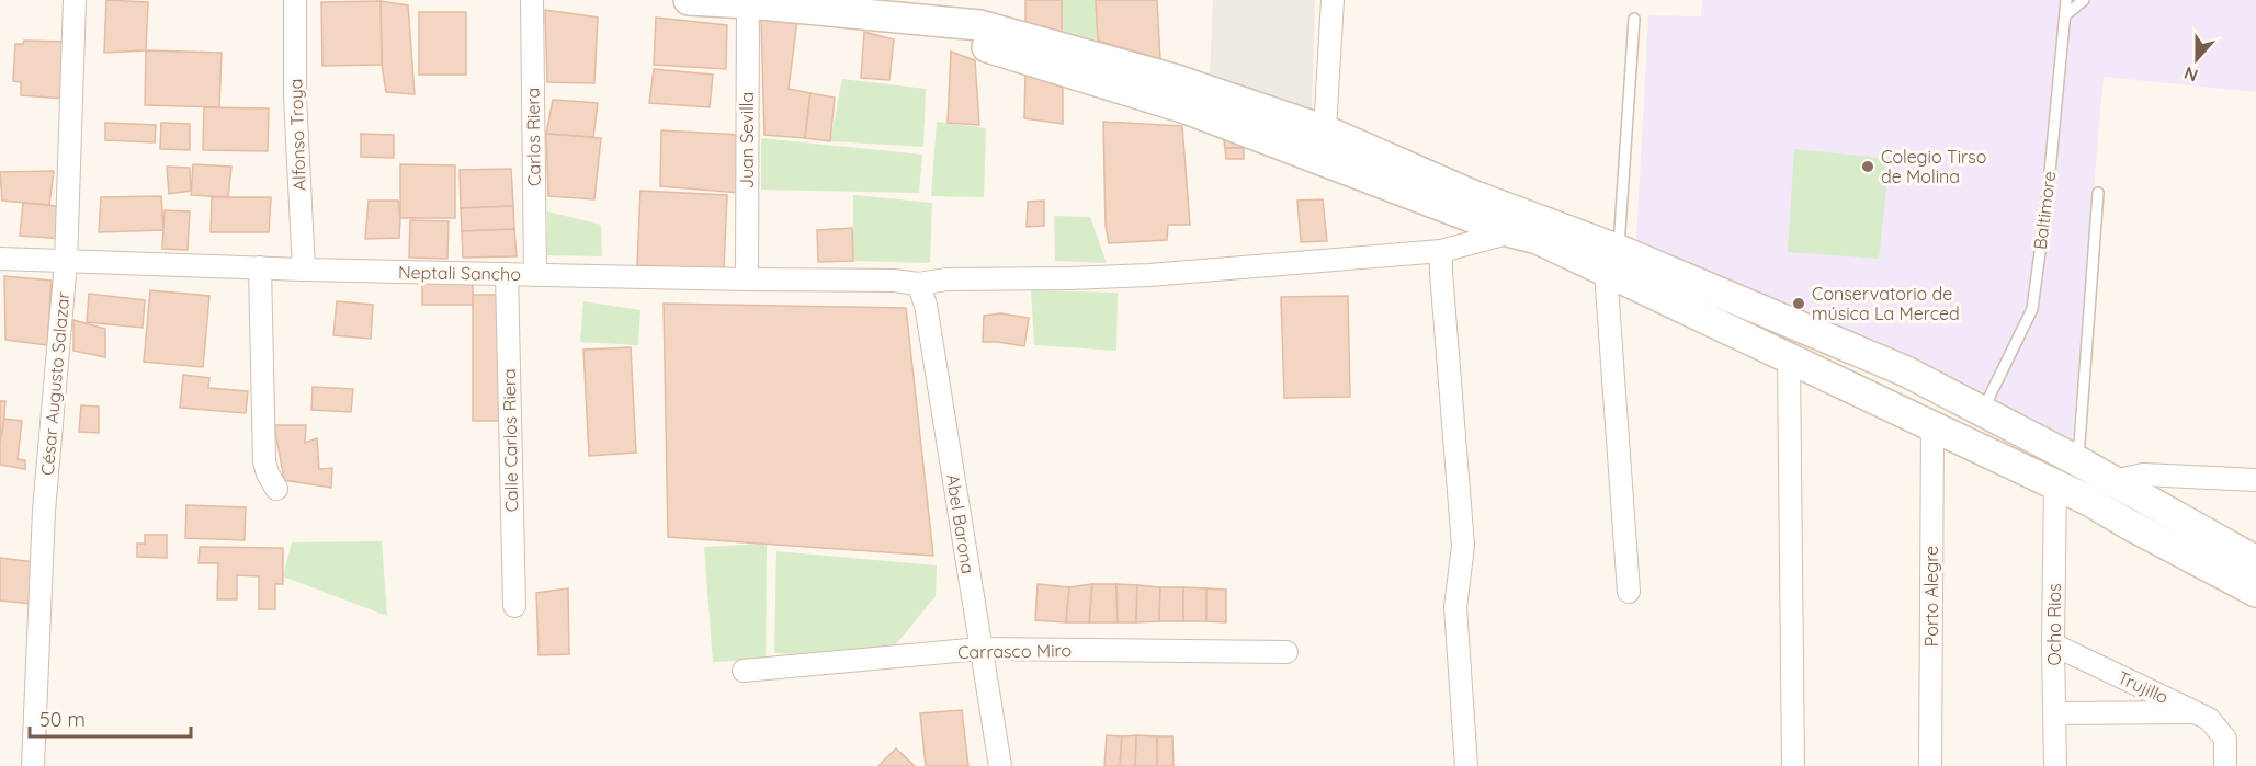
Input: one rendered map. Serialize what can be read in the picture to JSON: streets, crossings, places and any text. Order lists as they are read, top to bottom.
{
  "streets": {
    "street": [
      "Alfonso Troya",
      "Carlos Riera",
      "Juan Sevilla",
      "Neptali Sancho",
      "César Augusto Salazar",
      "Calle Carlos Riera",
      "Abel Barona",
      "Porto Alegre",
      "Ocho Rios",
      "Carrasco Miro",
      "Trujillo"
    ],
    "lane": ["Baltimore"]
  },
  "crossings": [
    ["Alfonso Troya", "Neptali Sancho"],
    ["Carlos Riera", "Neptali Sancho"],
    ["Juan Sevilla", "Neptali Sancho"],
    ["Neptali Sancho", "César Augusto Salazar"],
    ["Neptali Sancho", "Calle Carlos Riera"],
    ["Neptali Sancho", "Abel Barona"],
    ["Abel Barona", "Carrasco Miro"],
    ["Ocho Rios", "Trujillo"]
  ],
  "places": ["Colegio Tirso de Molina", "Conservatorio de música La Merced"],
  "scale_bar": "50 m",
  "north": "bottom"
}
